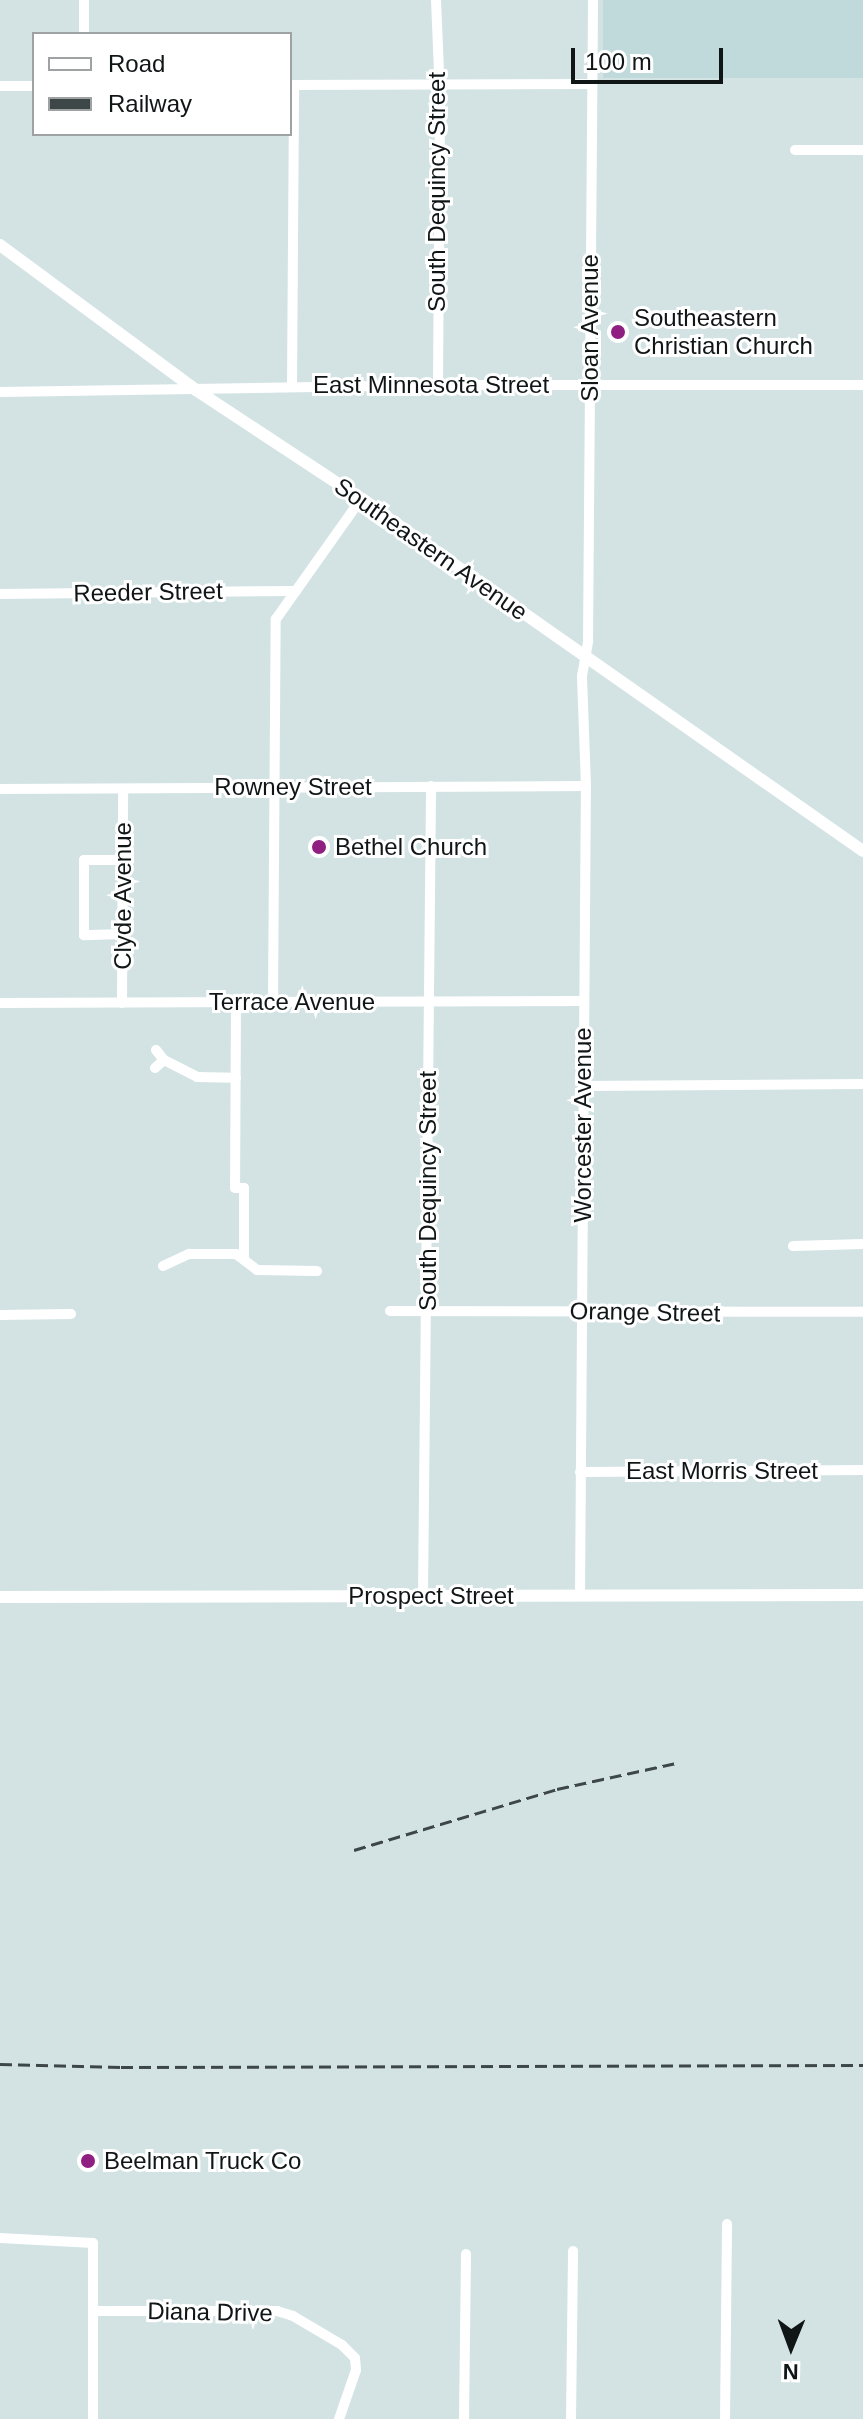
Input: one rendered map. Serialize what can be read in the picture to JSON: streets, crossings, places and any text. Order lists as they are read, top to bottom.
{
  "streets": {
    "main road": ["Southeastern Avenue", "Prospect Street"],
    "street": [
      "South Dequincy Street",
      "Sloan Avenue",
      "East Minnesota Street",
      "Reeder Street",
      "Rowney Street",
      "Clyde Avenue",
      "Terrace Avenue",
      "Worcester Avenue",
      "Orange Street",
      "East Morris Street",
      "Diana Drive"
    ]
  },
  "crossings": [
    ["South Dequincy Street", "East Minnesota Street"],
    ["South Dequincy Street", "Rowney Street"],
    ["South Dequincy Street", "Terrace Avenue"],
    ["South Dequincy Street", "Orange Street"],
    ["South Dequincy Street", "Prospect Street"],
    ["Sloan Avenue", "East Minnesota Street"],
    ["Sloan Avenue", "Southeastern Avenue"],
    ["Sloan Avenue", "Worcester Avenue"],
    ["East Minnesota Street", "Southeastern Avenue"],
    ["Southeastern Avenue", "Worcester Avenue"],
    ["Rowney Street", "Clyde Avenue"],
    ["Rowney Street", "Worcester Avenue"],
    ["Clyde Avenue", "Terrace Avenue"],
    ["Terrace Avenue", "Worcester Avenue"],
    ["Worcester Avenue", "Orange Street"],
    ["Worcester Avenue", "East Morris Street"],
    ["Worcester Avenue", "Prospect Street"]
  ],
  "places": ["Southeastern Christian Church", "Bethel Church", "Beelman Truck Co"],
  "legend": ["Road", "Railway"],
  "scale_bar": "100 m",
  "north": "bottom"
}
